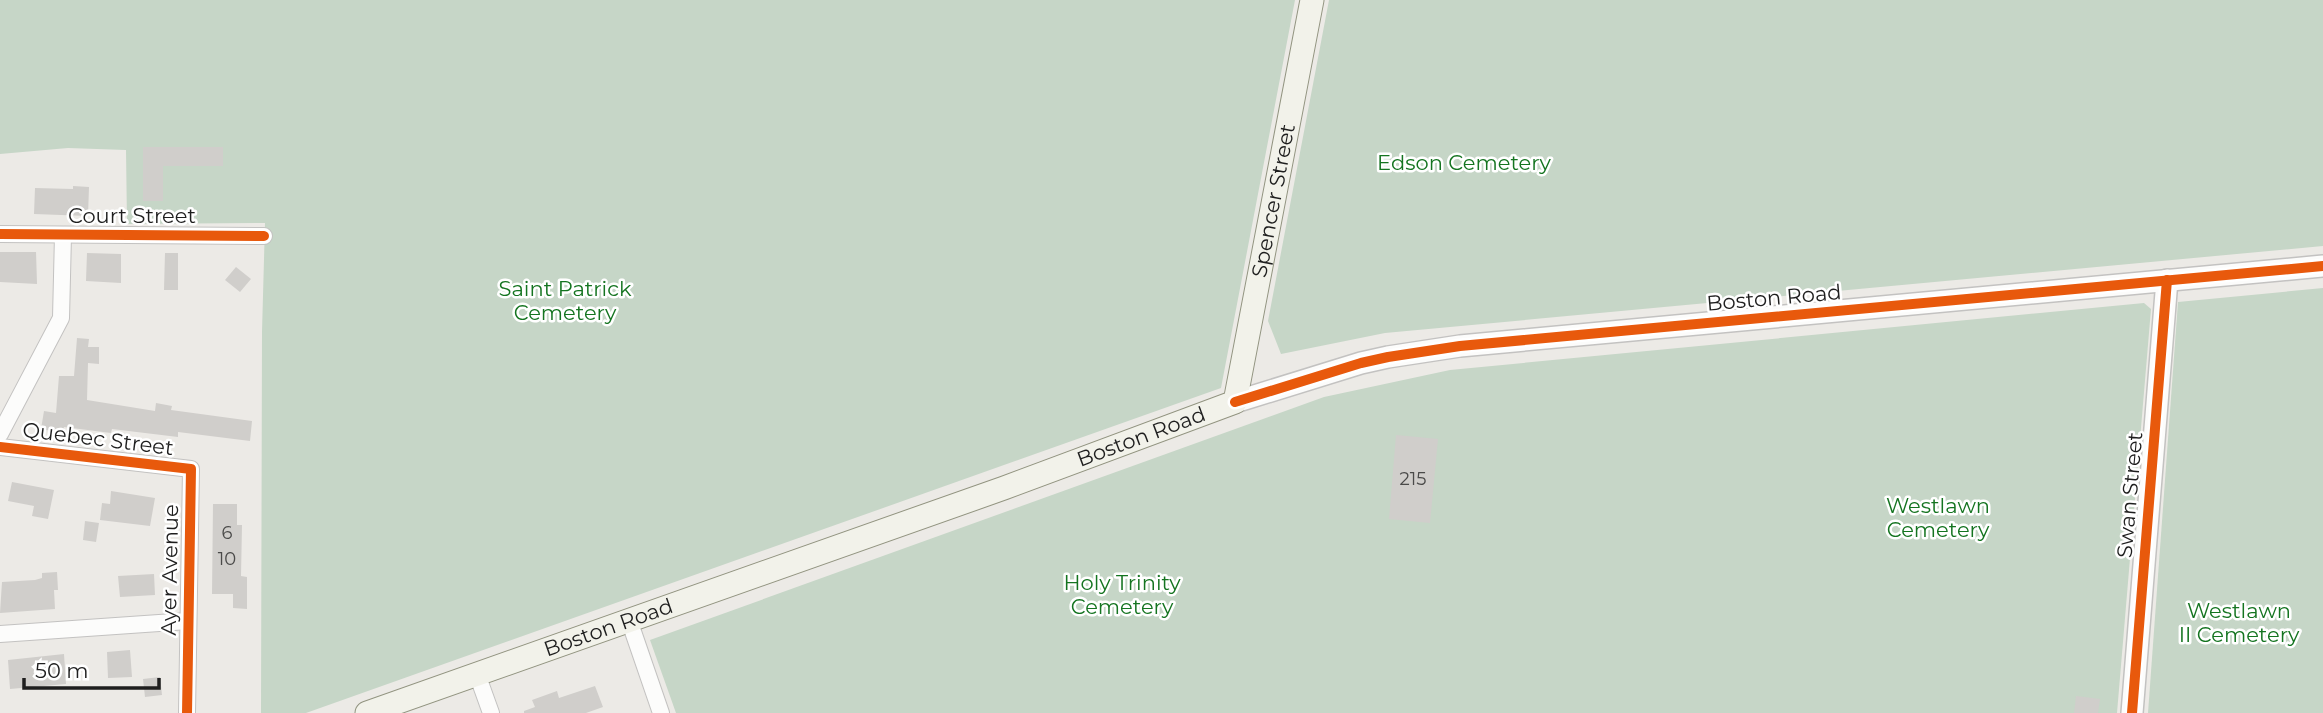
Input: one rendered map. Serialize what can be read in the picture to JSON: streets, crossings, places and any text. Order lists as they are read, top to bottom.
{
  "streets": {
    "main road": ["Spencer Street", "Boston Road"],
    "street": [
      "Court Street",
      "Quebec Street",
      "Swan Street",
      "Ayer Avenue"
    ]
  },
  "crossings": [
    ["Spencer Street", "Boston Road"],
    ["Boston Road", "Swan Street"],
    ["Quebec Street", "Ayer Avenue"]
  ],
  "parks": [
    "Edson Cemetery",
    "Saint Patrick Cemetery",
    "Westlawn Cemetery",
    "Holy Trinity Cemetery",
    "Westlawn II Cemetery"
  ],
  "house_numbers": ["215", "6", "10"],
  "scale_bar": "50 m"
}
